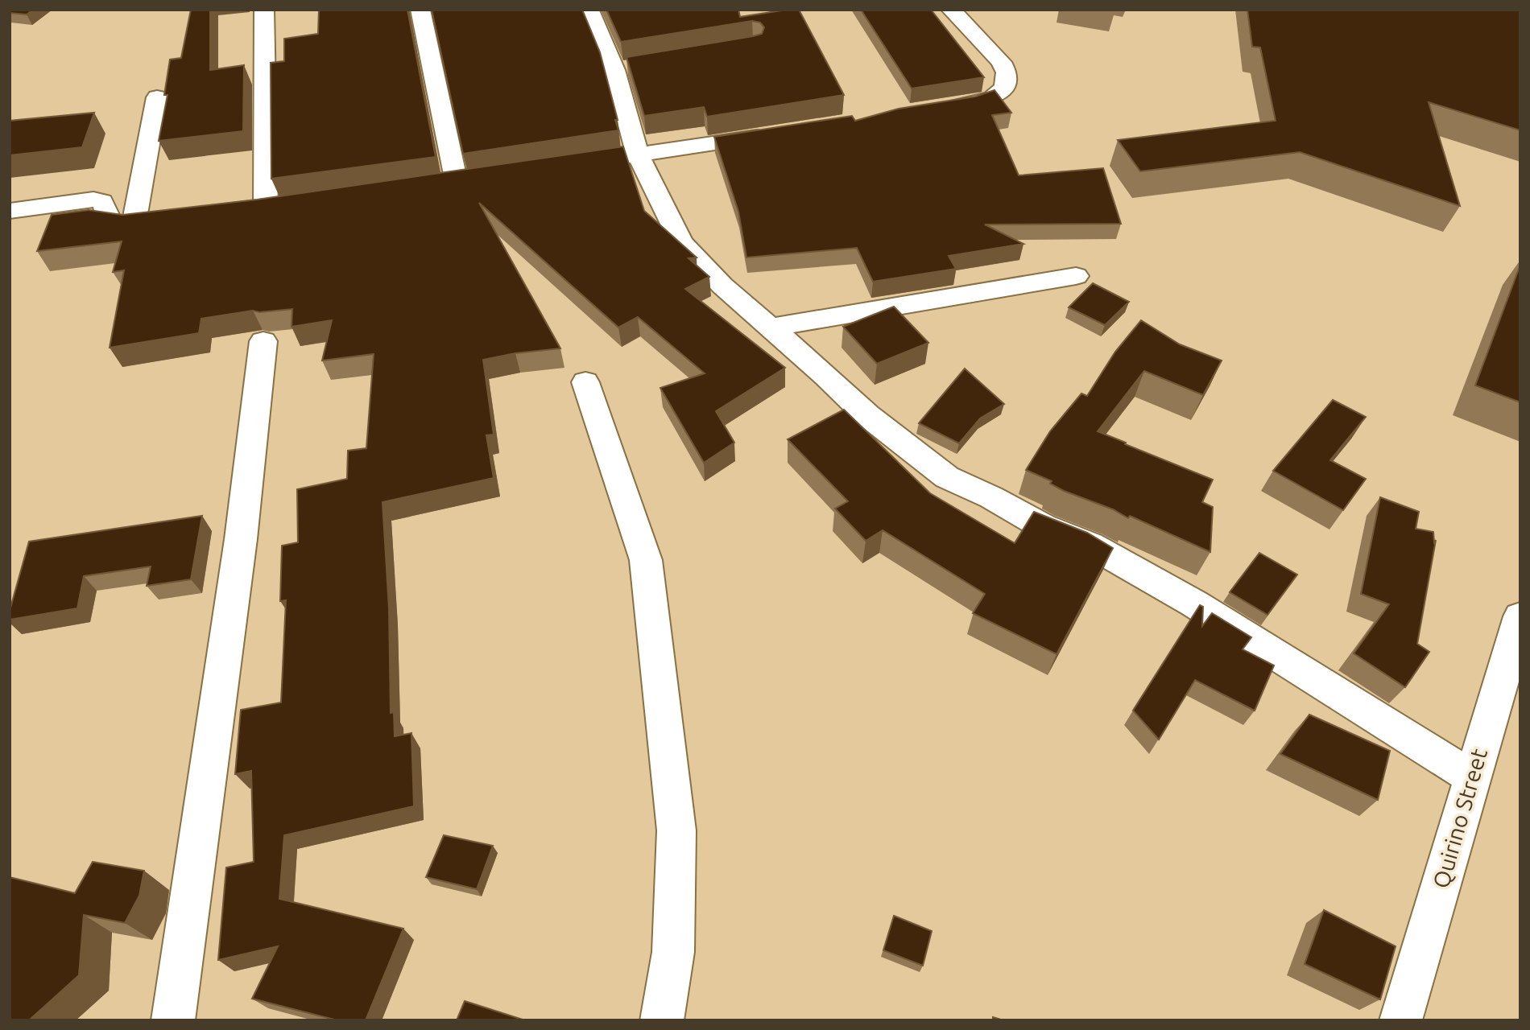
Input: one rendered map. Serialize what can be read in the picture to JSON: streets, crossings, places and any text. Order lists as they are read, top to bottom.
{
  "streets": {
    "street": ["Quirino Street"]
  }
}
